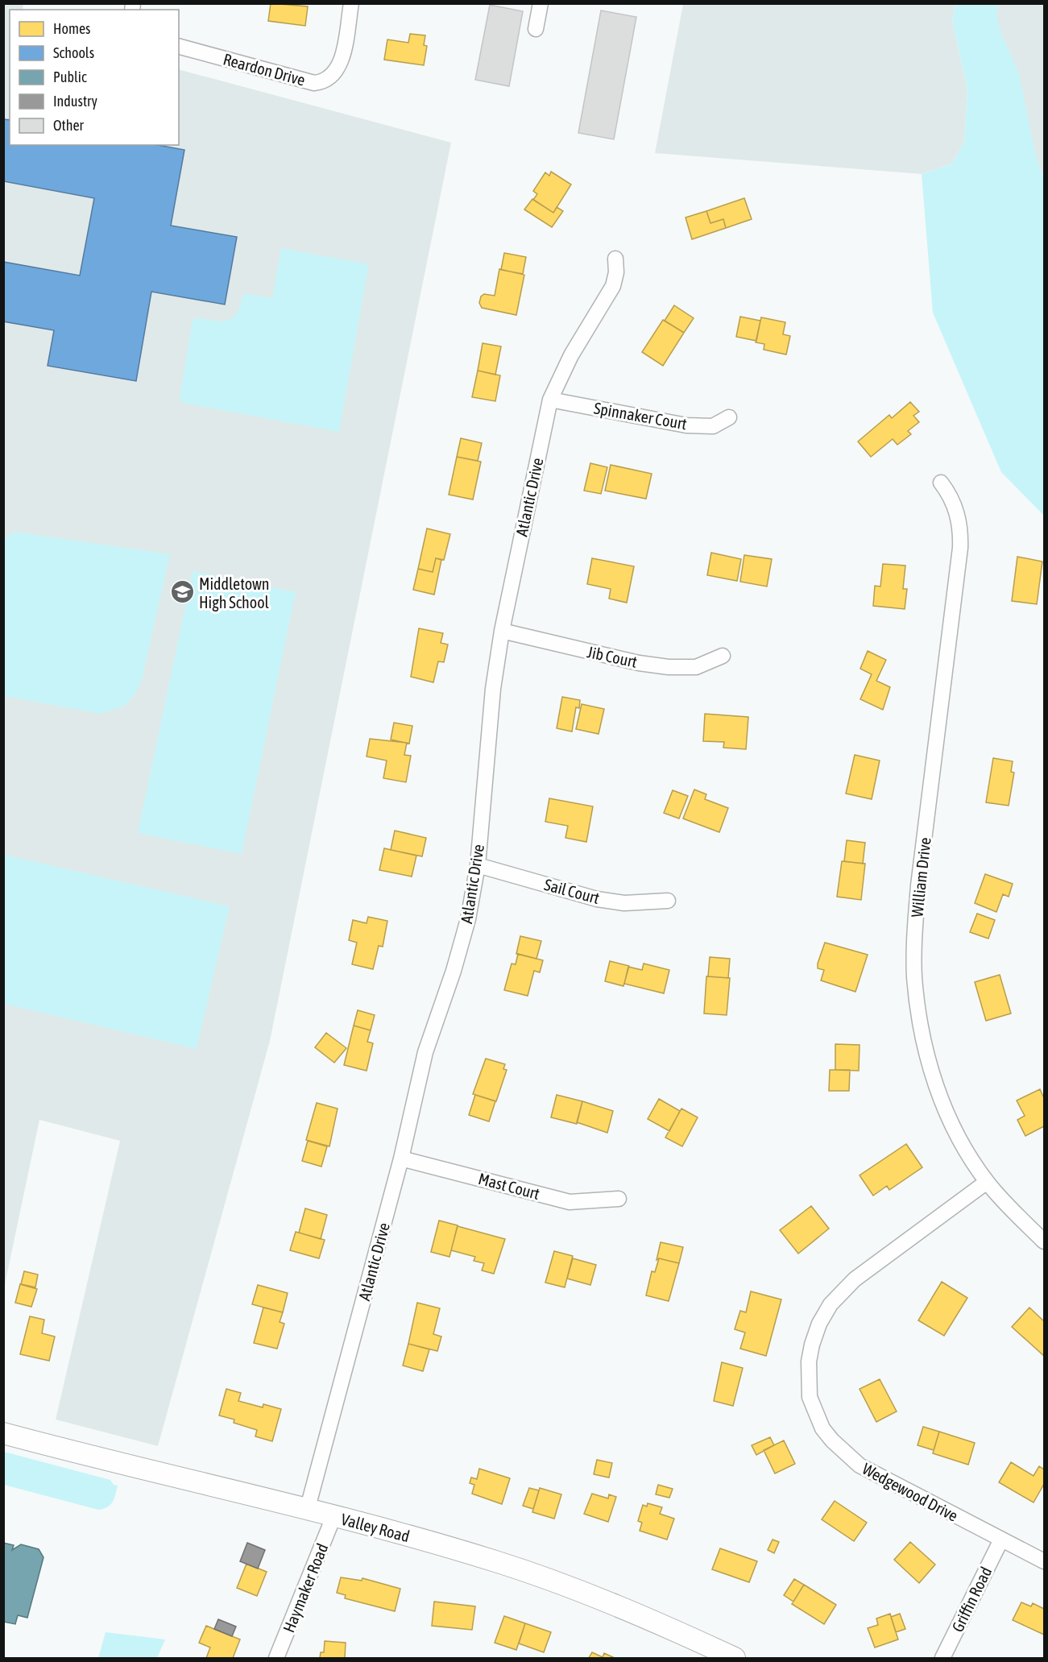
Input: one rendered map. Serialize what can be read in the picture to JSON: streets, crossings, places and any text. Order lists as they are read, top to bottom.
{
  "streets": {
    "main road": ["Valley Road"],
    "street": [
      "Reardon Drive",
      "Spinnaker Court",
      "Atlantic Drive",
      "Jib Court",
      "William Drive",
      "Sail Court",
      "Mast Court",
      "Wedgewood Drive",
      "Haymaker Road",
      "Griffin Road"
    ]
  },
  "crossings": [
    ["Spinnaker Court", "Atlantic Drive"],
    ["Atlantic Drive", "Jib Court"],
    ["Atlantic Drive", "Sail Court"],
    ["Atlantic Drive", "Mast Court"],
    ["Atlantic Drive", "Valley Road"],
    ["William Drive", "Wedgewood Drive"],
    ["Wedgewood Drive", "Griffin Road"],
    ["Valley Road", "Haymaker Road"]
  ],
  "places": {
    "school or university": ["Middletown High School"]
  },
  "legend": [
    "Homes",
    "Schools",
    "Public",
    "Industry",
    "Other"
  ]
}
